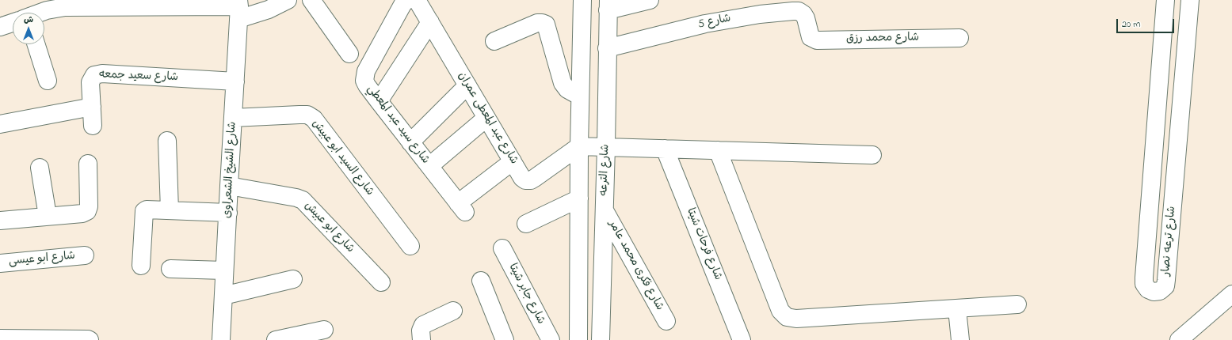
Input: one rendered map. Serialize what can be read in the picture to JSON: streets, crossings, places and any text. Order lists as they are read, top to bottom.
{
  "streets": {
    "main road": [
      "شارع 5",
      "شارع محمد رزق",
      "شارع سعيد جمعه",
      "شارع عبد المعطى عمران",
      "شارع سيد عبد المعطي",
      "شارع السيد ابو عبيش",
      "شارع الشيخ الشعراوى",
      "شارع الترعه",
      "شارع ابو عبيش",
      "شارع ترعه نصار",
      "شارع فرحات شيتا",
      "شارع ابو عيسى",
      "شارع فكرى محمد عامر",
      "شارع جابر شيتا"
    ]
  },
  "crossings": [
    ["شارع 5", "شارع محمد رزق"],
    ["شارع 5", "شارع الترعه"],
    ["شارع سعيد جمعه", "شارع الشيخ الشعراوى"],
    ["شارع عبد المعطى عمران", "شارع سيد عبد المعطي"],
    ["شارع السيد ابو عبيش", "شارع الشيخ الشعراوى"],
    ["شارع الشيخ الشعراوى", "شارع ابو عبيش"],
    ["شارع الترعه", "شارع فكرى محمد عامر"]
  ],
  "scale_bar": "20 m",
  "north": "top"
}
